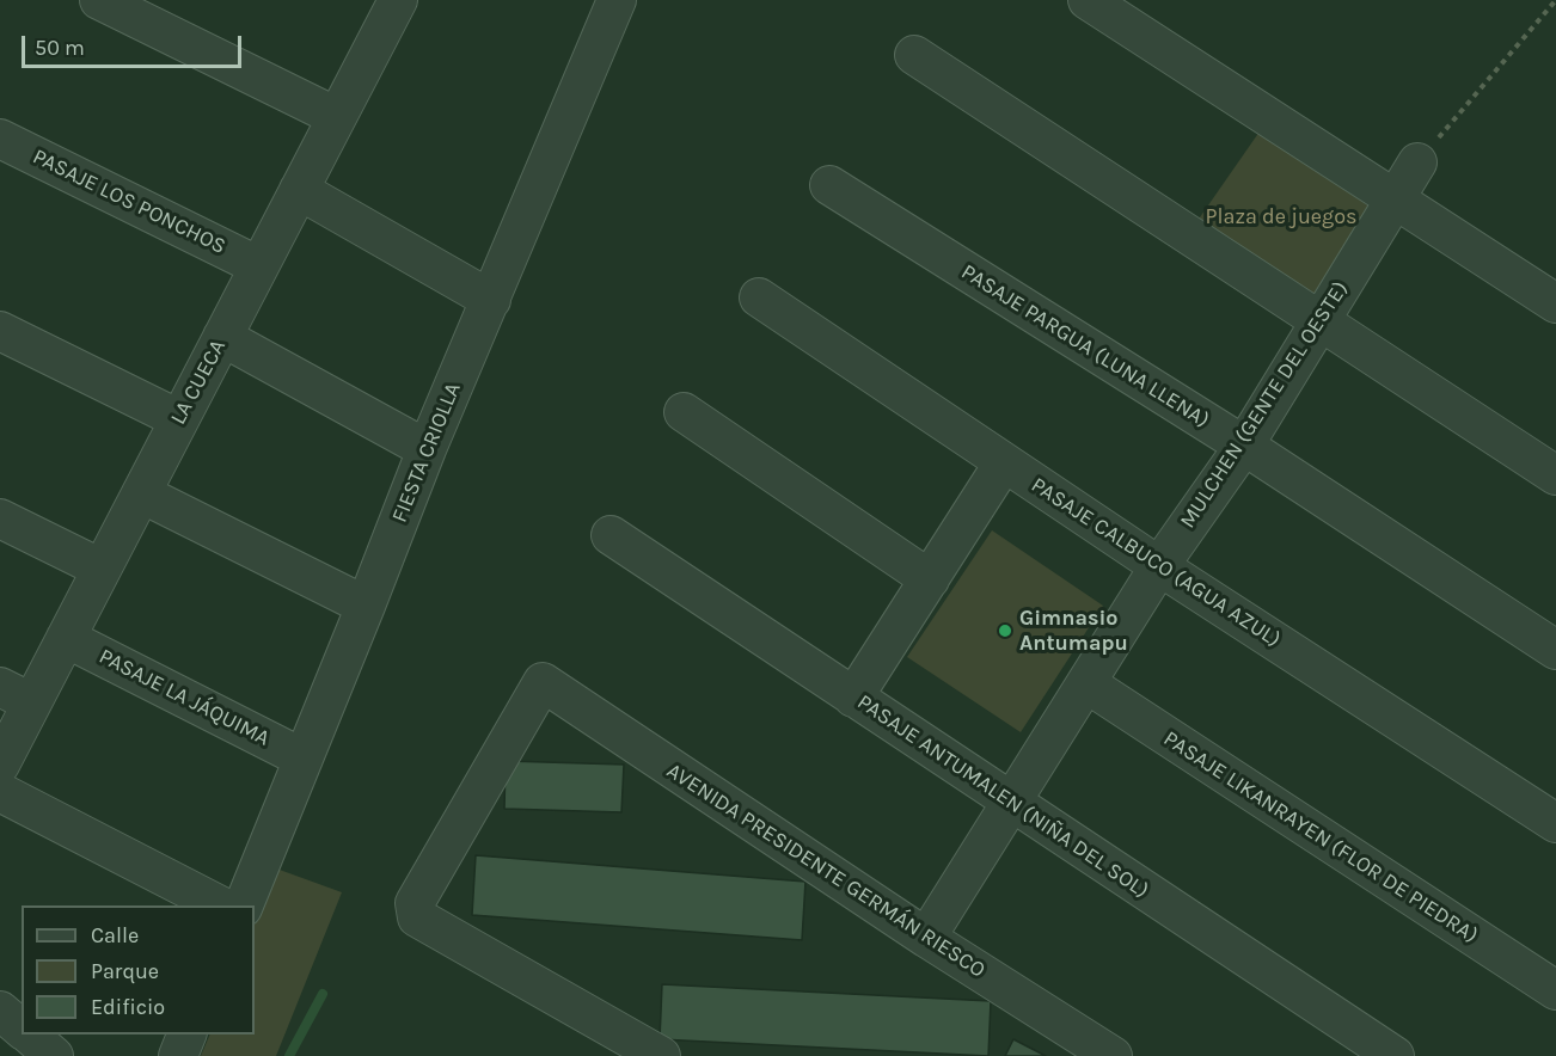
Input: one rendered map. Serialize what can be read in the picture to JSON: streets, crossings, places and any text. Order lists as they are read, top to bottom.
{
  "streets": {
    "street": [
      "PASAJE LOS PONCHOS",
      "PASAJE PARGUA (LUNA LLENA)",
      "LA CUECA",
      "MULCHEN (GENTE DEL OESTE)",
      "FIESTA CRIOLLA",
      "PASAJE CALBUCO (AGUA AZUL)",
      "PASAJE LA JÁQUIMA",
      "PASAJE ANTUMALEN (NIÑA DEL SOL)",
      "PASAJE LIKANRAYEN (FLOR DE PIEDRA)",
      "AVENIDA PRESIDENTE GERMÁN RIESCO"
    ]
  },
  "crossings": [
    ["PASAJE LOS PONCHOS", "LA CUECA"],
    ["PASAJE PARGUA (LUNA LLENA)", "MULCHEN (GENTE DEL OESTE)"],
    ["LA CUECA", "PASAJE LA JÁQUIMA"],
    ["MULCHEN (GENTE DEL OESTE)", "PASAJE CALBUCO (AGUA AZUL)"],
    ["MULCHEN (GENTE DEL OESTE)", "PASAJE ANTUMALEN (NIÑA DEL SOL)"],
    ["MULCHEN (GENTE DEL OESTE)", "PASAJE LIKANRAYEN (FLOR DE PIEDRA)"],
    ["MULCHEN (GENTE DEL OESTE)", "AVENIDA PRESIDENTE GERMÁN RIESCO"],
    ["FIESTA CRIOLLA", "PASAJE LA JÁQUIMA"]
  ],
  "parks": ["Plaza de juegos"],
  "places": ["Gimnasio Antumapu"],
  "legend": ["Calle", "Parque", "Edificio"],
  "scale_bar": "50 m"
}
